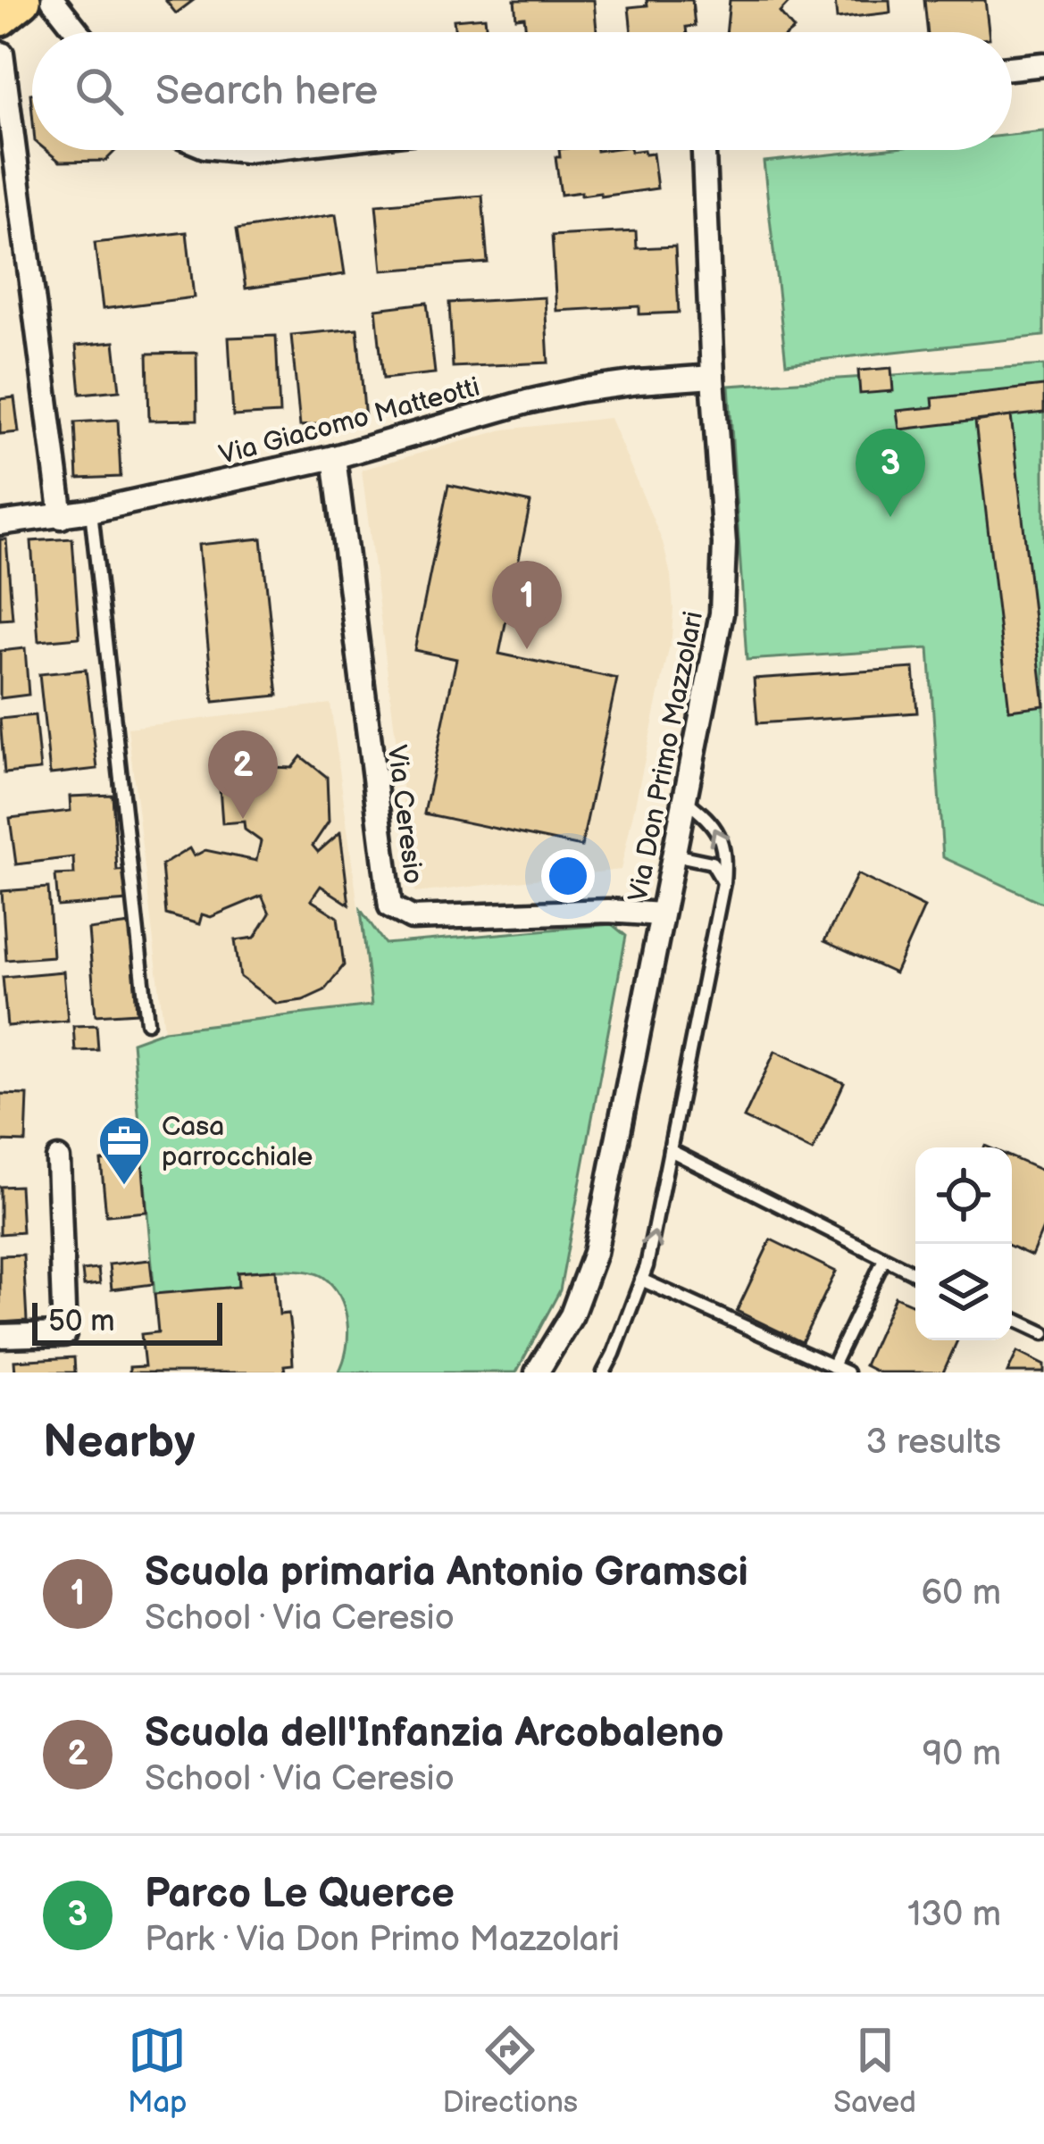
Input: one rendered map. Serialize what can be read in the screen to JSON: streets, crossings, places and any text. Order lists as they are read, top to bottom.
{
  "streets": {
    "street": ["Via Giacomo Matteotti", "Via Don Primo Mazzolari", "Via Ceresio"]
  },
  "crossings": [
    ["Via Giacomo Matteotti", "Via Don Primo Mazzolari"],
    ["Via Giacomo Matteotti", "Via Ceresio"],
    ["Via Don Primo Mazzolari", "Via Ceresio"]
  ],
  "places": {
    "office": ["Casa parrocchiale"]
  },
  "scale_bar": "50 m",
  "page": {
    "search": "Search here",
    "pins": ["3", "1", "2"],
    "scale": "50 m",
    "heading": ["Nearby", "3 results"],
    "list": [
      {
        "mark": "1",
        "name": "Scuola primaria Antonio Gramsci",
        "note": "School · Via Ceresio",
        "value": "60 m"
      },
      {
        "mark": "2",
        "name": "Scuola dell'Infanzia Arcobaleno",
        "note": "School · Via Ceresio",
        "value": "90 m"
      },
      {
        "mark": "3",
        "name": "Parco Le Querce",
        "note": "Park · Via Don Primo Mazzolari",
        "value": "130 m"
      }
    ],
    "nav": ["Map", "Directions", "Saved"]
  }
}
